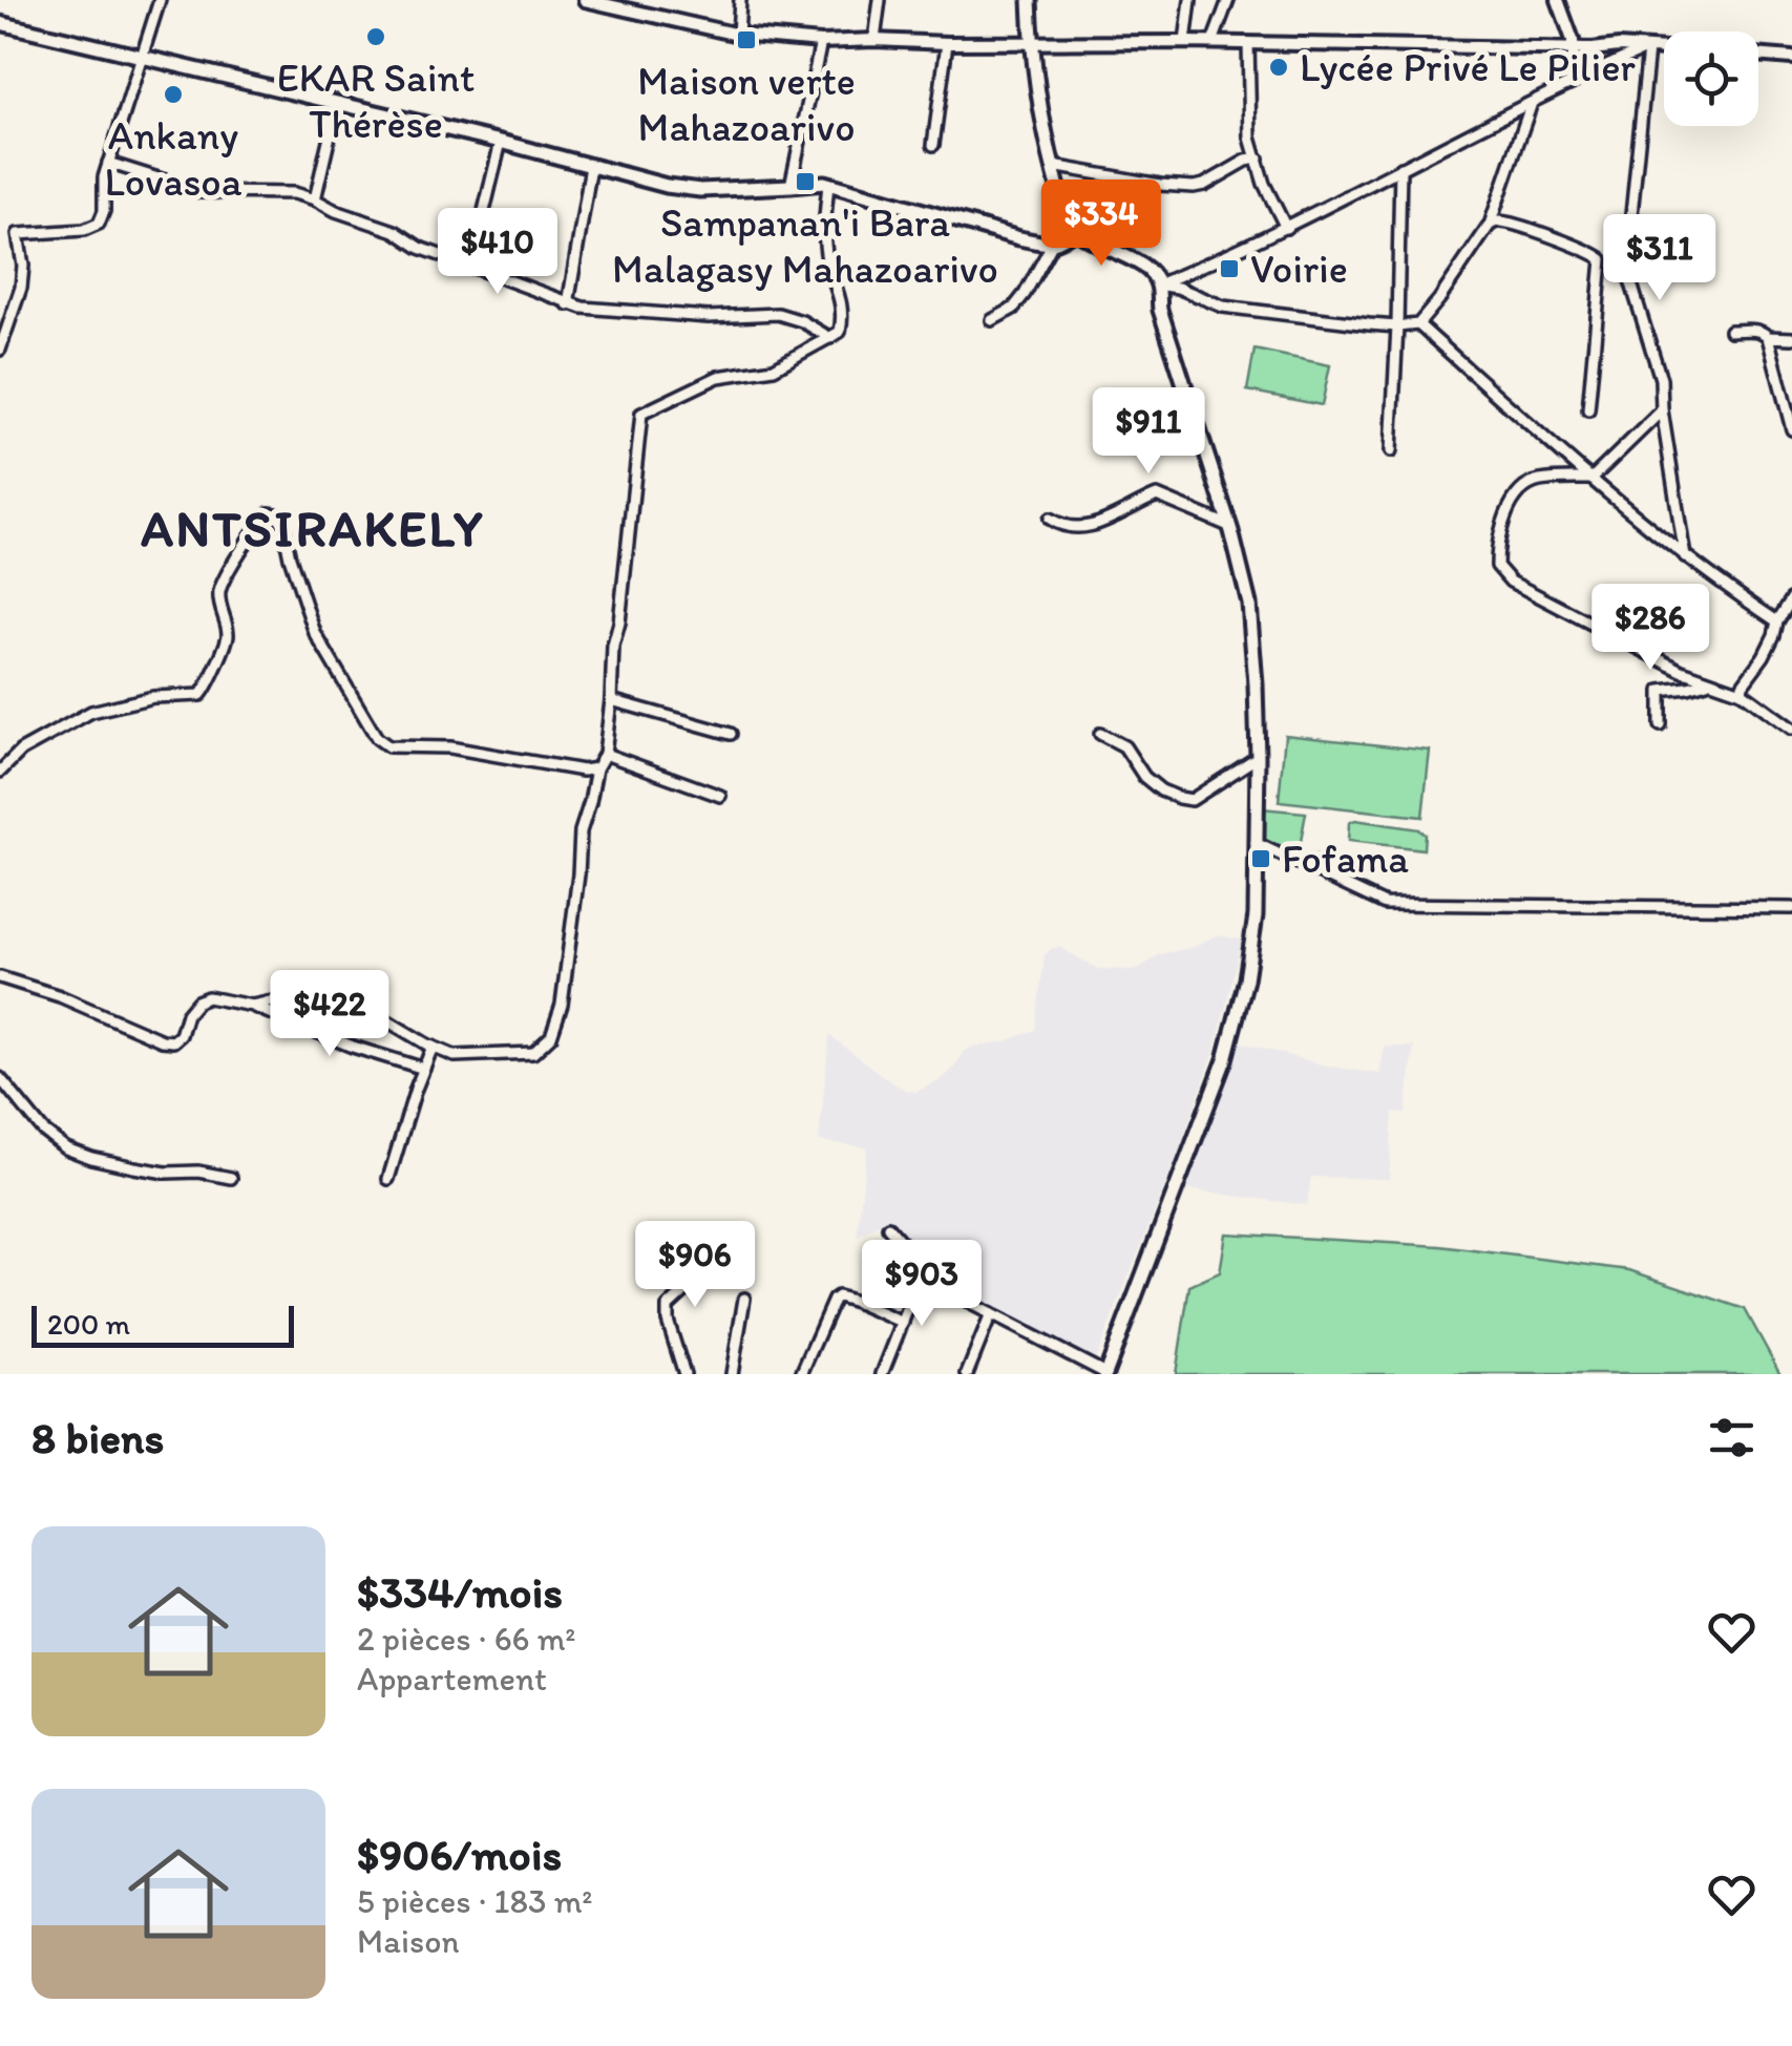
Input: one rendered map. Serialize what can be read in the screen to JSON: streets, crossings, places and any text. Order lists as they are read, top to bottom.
{
  "districts": ["ANTSIRAKELY"],
  "places": {
    "other": ["EKAR Saint Thérèse", "Lycée Privé Le Pilier", "Ankany Lovasoa"],
    "transit": [
      "Maison verte Mahazoarivo",
      "Sampanan'i Bara Malagasy Mahazoarivo",
      "Voirie",
      "Fofama"
    ]
  },
  "scale_bar": "200 m",
  "page": {
    "price": [
      "$334",
      "$410",
      "$311",
      "$911",
      "$286",
      "$422",
      "$906",
      "$903"
    ],
    "scale": "200 m",
    "heading": "8 biens",
    "list": [
      {
        "name": "$334/mois",
        "note": "2 pièces · 66 m² · Appartement"
      },
      {
        "name": "$906/mois",
        "note": "5 pièces · 183 m² · Maison"
      }
    ]
  }
}
